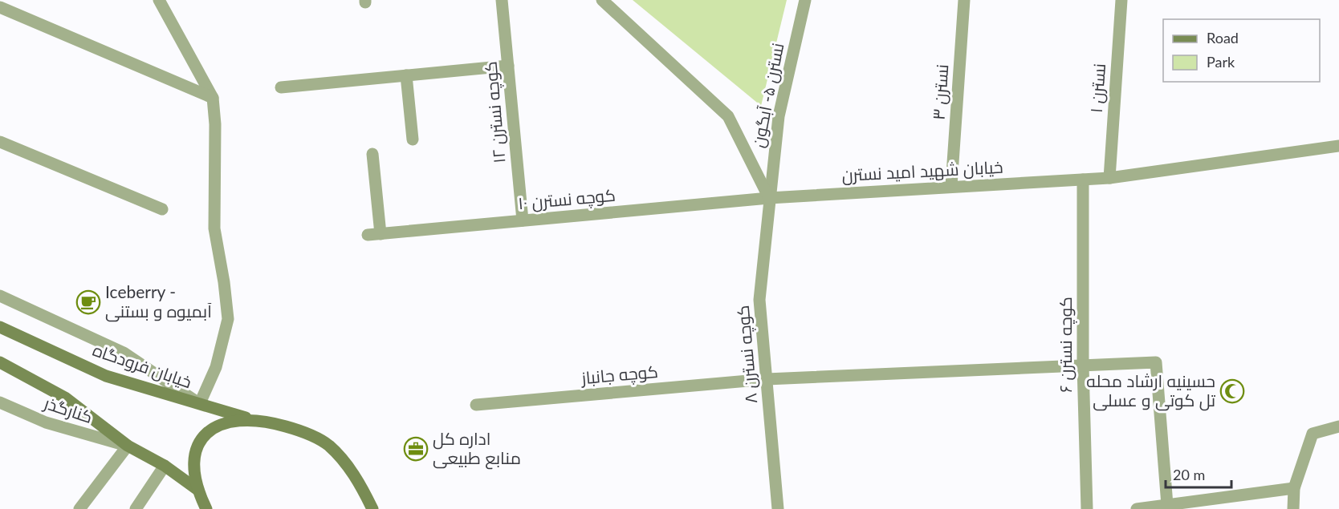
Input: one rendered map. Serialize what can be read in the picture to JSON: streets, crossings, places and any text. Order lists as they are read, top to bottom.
{
  "streets": {
    "main road": ["خیابان فرودگاه"],
    "street": [
      "نسترن ۱",
      "نسترن ۳",
      "نسترن ۵- آبگون",
      "کوچه نسترن ۱۲",
      "خیابان شهید امید نسترن",
      "کوچه نسترن ۱۰",
      "کوچه نسترن ۶",
      "کوچه نسترن ۸",
      "کوچه جانباز",
      "کنارگذر"
    ]
  },
  "crossings": [
    ["نسترن ۱", "خیابان شهید امید نسترن"],
    ["نسترن ۳", "خیابان شهید امید نسترن"],
    ["نسترن ۵- آبگون", "خیابان شهید امید نسترن"],
    ["نسترن ۵- آبگون", "کوچه نسترن ۱۰"],
    ["نسترن ۵- آبگون", "کوچه نسترن ۸"],
    ["کوچه نسترن ۱۲", "کوچه نسترن ۱۰"],
    ["خیابان شهید امید نسترن", "کوچه نسترن ۱۰"],
    ["خیابان شهید امید نسترن", "کوچه نسترن ۶"],
    ["خیابان شهید امید نسترن", "کوچه نسترن ۸"],
    ["کوچه نسترن ۱۰", "کوچه نسترن ۸"],
    ["کوچه نسترن ۶", "کوچه جانباز"],
    ["کوچه نسترن ۸", "کوچه جانباز"]
  ],
  "places": {
    "cafe": ["Iceberry - آبمیوه و بستنی"],
    "mosque": ["حسینیه ارشاد محله تل کوتی و عسلی"],
    "office": ["اداره کل منابع طبیعی"]
  },
  "legend": ["Road", "Park"],
  "scale_bar": "20 m"
}
